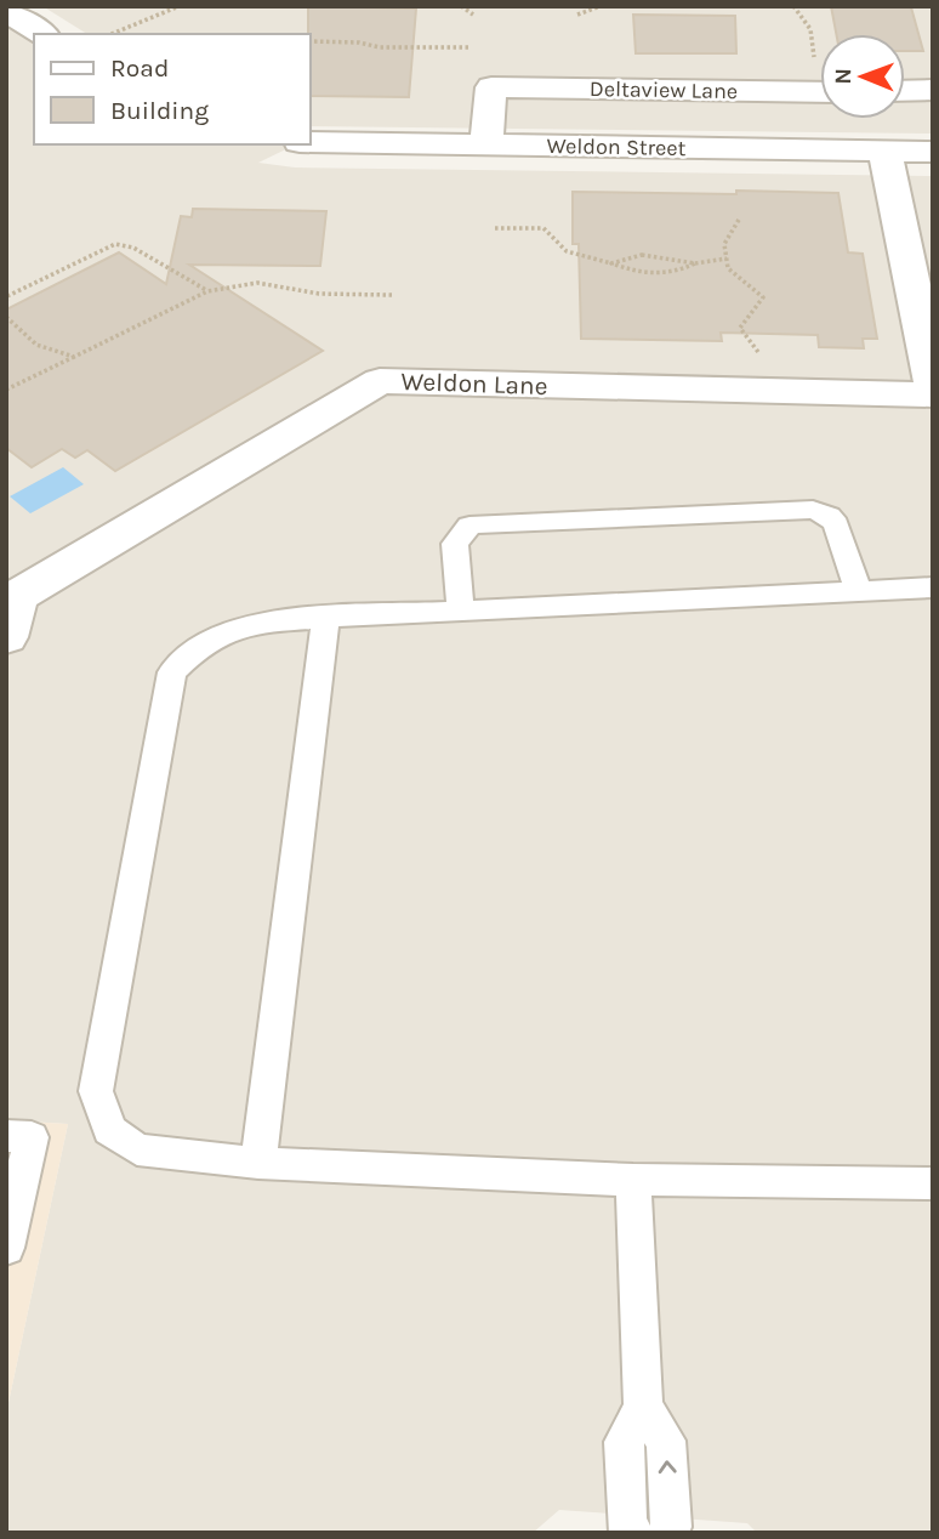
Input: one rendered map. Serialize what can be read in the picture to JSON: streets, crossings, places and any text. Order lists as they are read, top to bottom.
{
  "streets": {
    "street": ["Deltaview Lane", "Weldon Street", "Weldon Lane"]
  },
  "crossings": [
    ["Deltaview Lane", "Weldon Street"]
  ],
  "legend": ["Road", "Building"],
  "north": "left"
}
